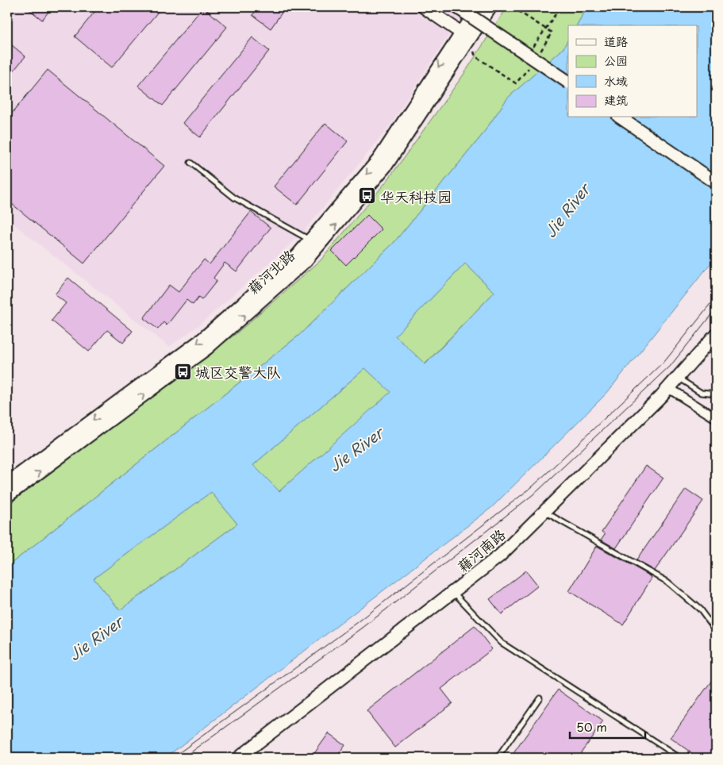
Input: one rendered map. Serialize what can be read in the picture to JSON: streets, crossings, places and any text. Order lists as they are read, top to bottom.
{
  "streets": {
    "main road": ["藉河北路", "藉河南路"]
  },
  "water": ["Jie River"],
  "places": {
    "bus stop": ["华天科技园", "城区交警大队"]
  },
  "legend": [
    "道路",
    "公园",
    "水域",
    "建筑"
  ],
  "scale_bar": "50 m"
}
